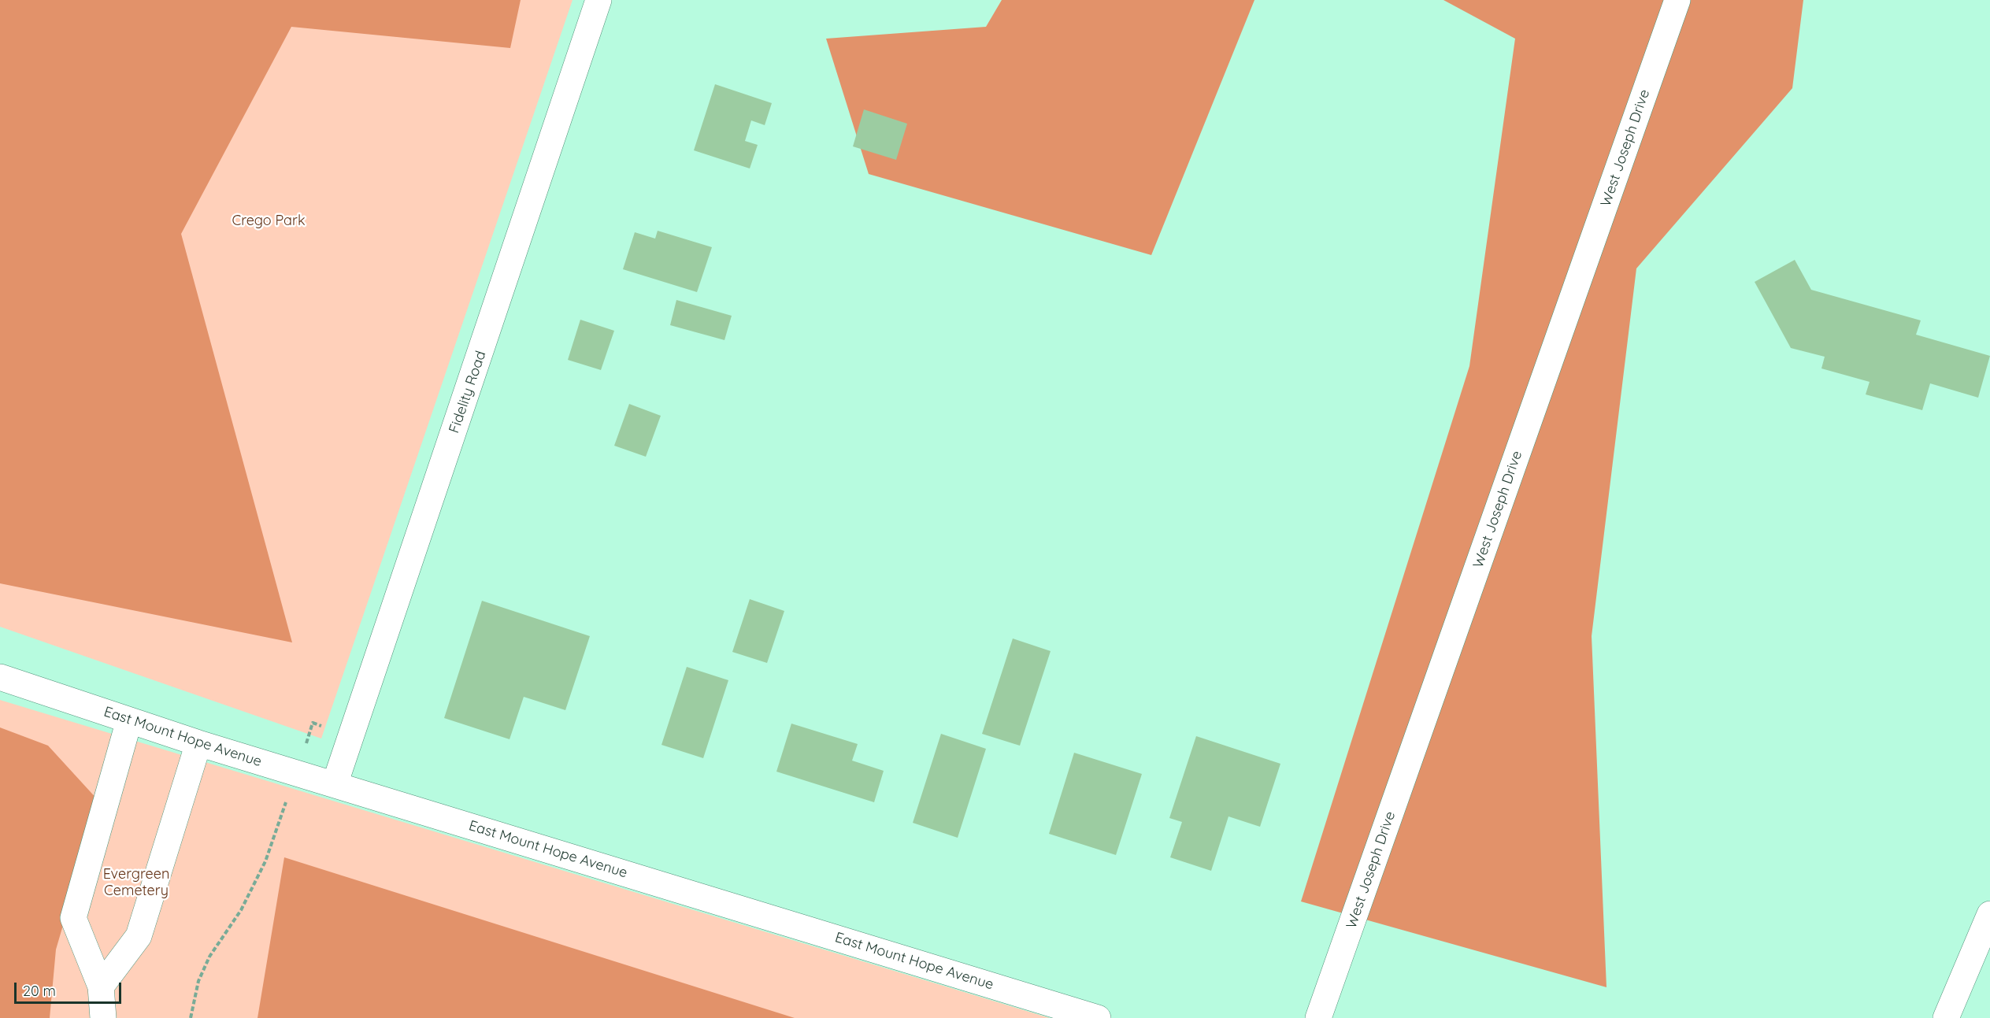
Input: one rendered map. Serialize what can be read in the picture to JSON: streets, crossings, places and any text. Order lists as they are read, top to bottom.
{
  "streets": {
    "street": ["West Joseph Drive", "Fidelity Road", "East Mount Hope Avenue"]
  },
  "crossings": [
    ["Fidelity Road", "East Mount Hope Avenue"]
  ],
  "parks": ["Crego Park", "Evergreen Cemetery"],
  "scale_bar": "20 m"
}
